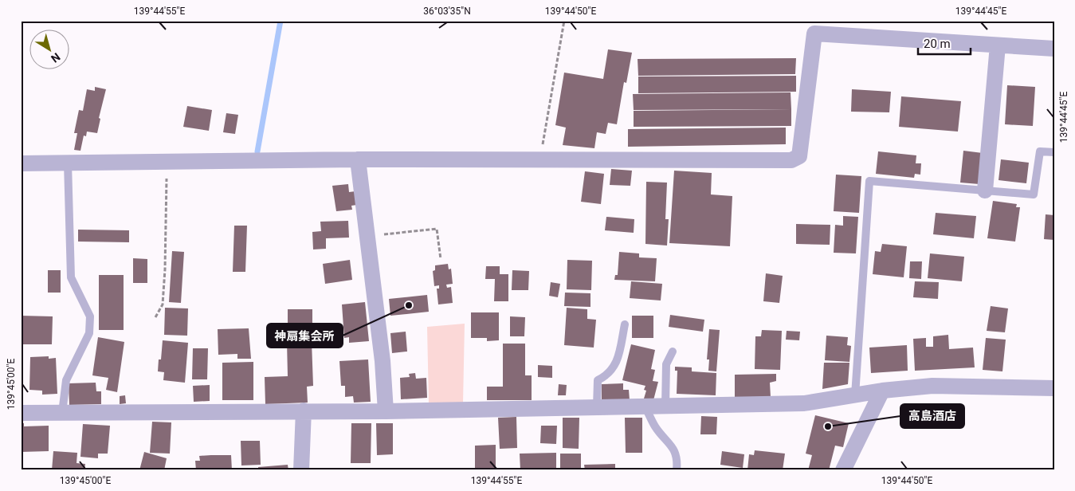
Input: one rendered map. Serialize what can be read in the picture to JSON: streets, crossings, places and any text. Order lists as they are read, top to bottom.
{
  "places": ["神扇集会所", "高島酒店"],
  "scale_bar": "20 m",
  "north": "bottom right",
  "coordinates": [
    "139°44'55\"E",
    "36°03'35\"N",
    "139°44'50\"E",
    "139°44'45\"E",
    "139°45'00\"E"
  ]
}
